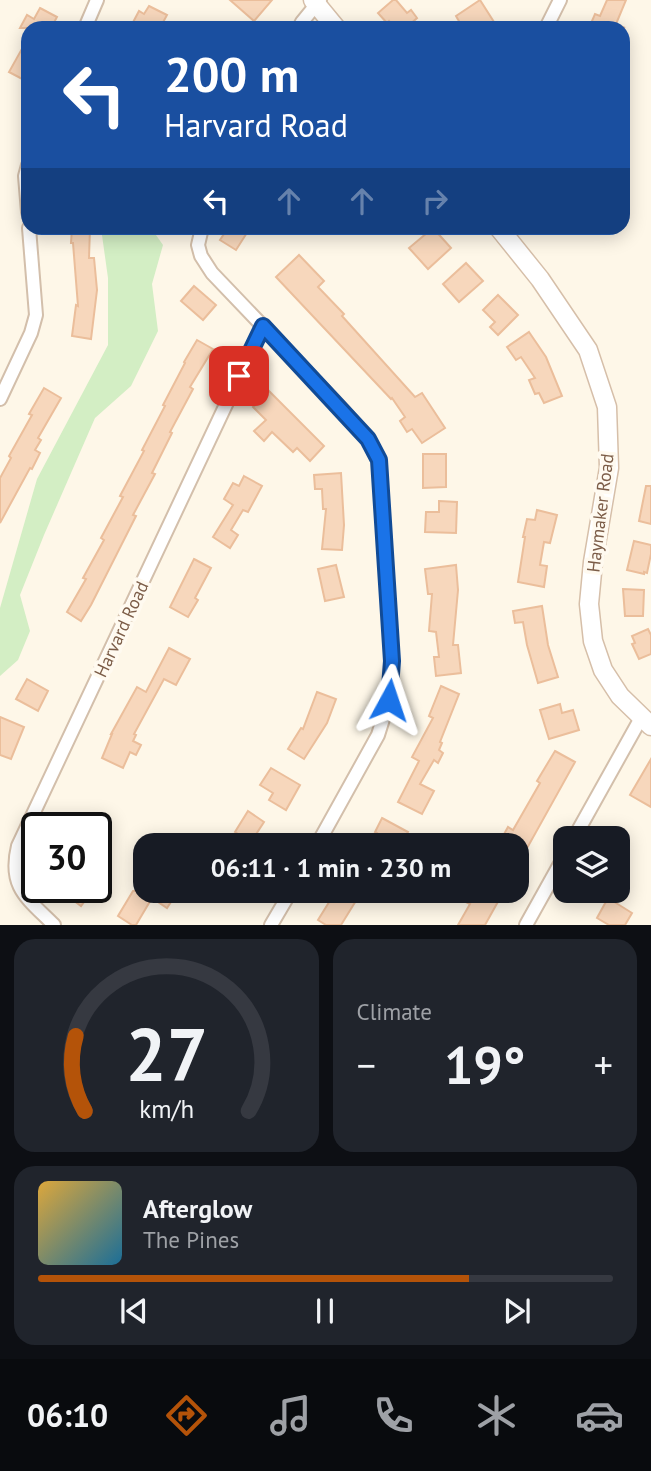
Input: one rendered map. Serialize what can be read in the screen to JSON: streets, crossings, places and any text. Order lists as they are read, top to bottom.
{
  "streets": {
    "main road": ["Haymaker Road"],
    "street": ["Harvard Road"]
  },
  "page": {
    "turn": ["200 m", "Harvard Road"],
    "limit": "30",
    "trip": "06:11 · 1 min · 230 m",
    "tile": "Climate",
    "heat": ["−", "19°", "+"],
    "song": ["Afterglow", "The Pines"],
    "tabs": "06:10",
    "gauge": ["27", "km/h"]
  }
}
